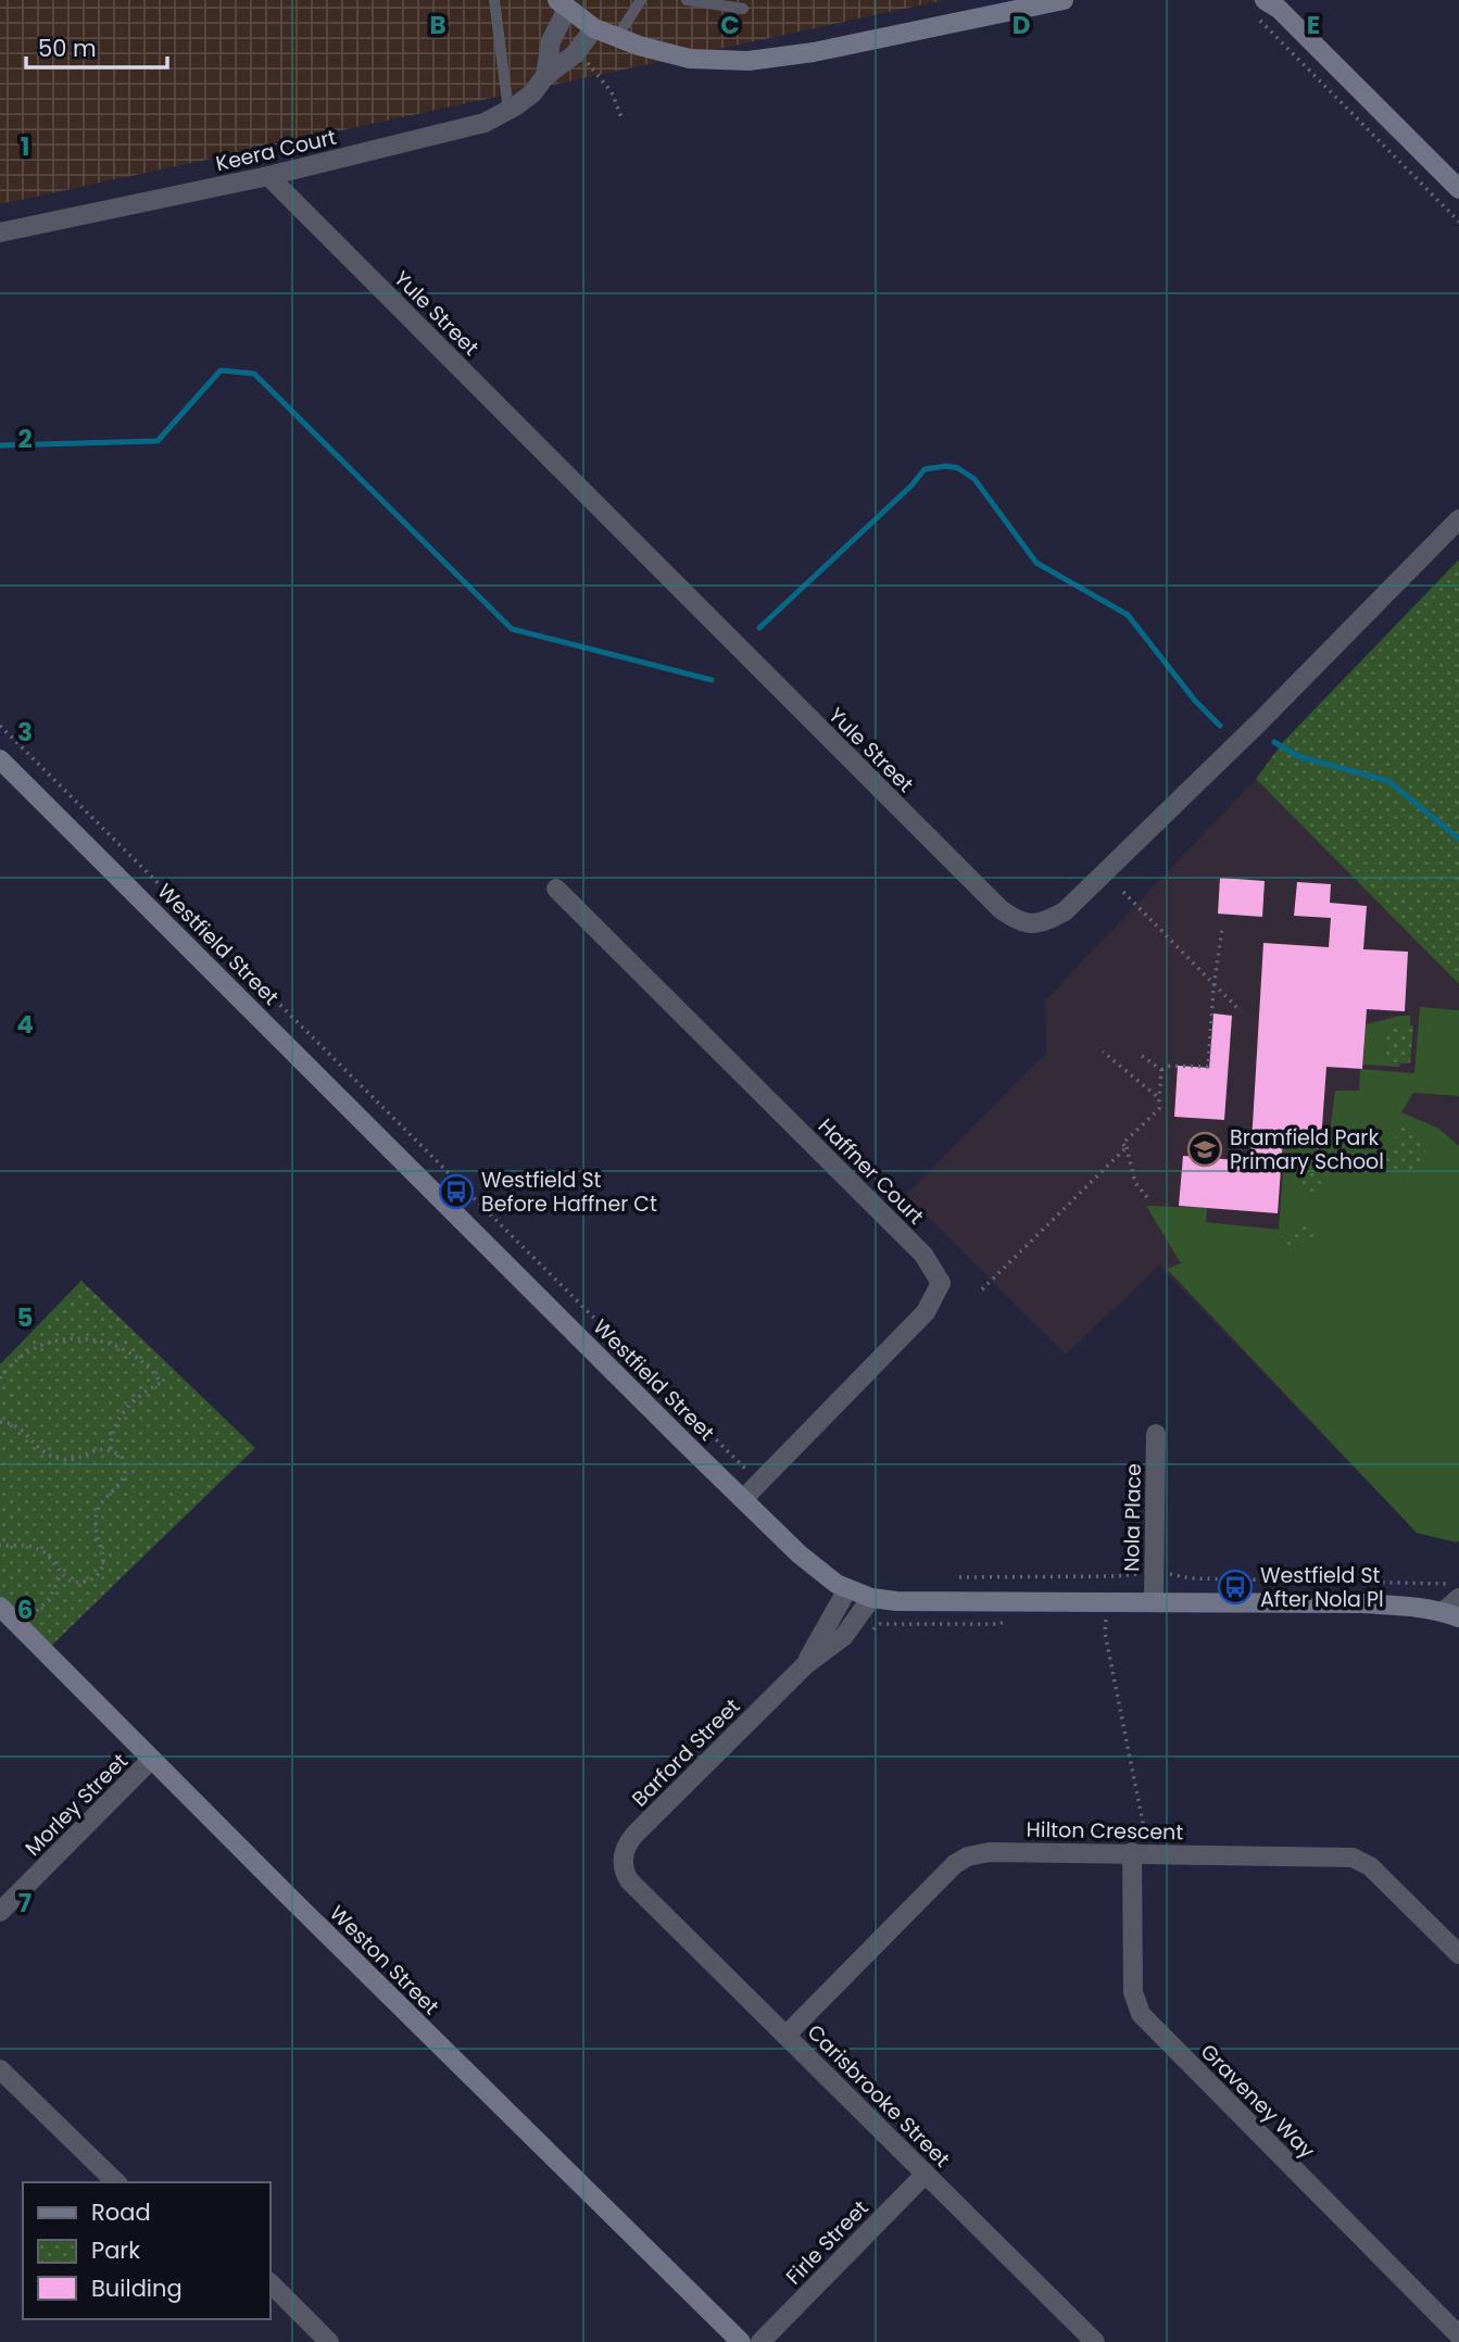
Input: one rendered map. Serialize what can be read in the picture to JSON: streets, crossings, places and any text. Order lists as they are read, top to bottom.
{
  "streets": {
    "main road": ["Westfield Street", "Weston Street"],
    "street": [
      "Keera Court",
      "Yule Street",
      "Haffner Court",
      "Nola Place",
      "Barford Street",
      "Morley Street",
      "Hilton Crescent",
      "Carisbrooke Street",
      "Graveney Way",
      "Firle Street"
    ]
  },
  "crossings": [
    ["Keera Court", "Yule Street"],
    ["Westfield Street", "Haffner Court"],
    ["Westfield Street", "Nola Place"],
    ["Westfield Street", "Barford Street"],
    ["Barford Street", "Carisbrooke Street"],
    ["Morley Street", "Weston Street"],
    ["Hilton Crescent", "Carisbrooke Street"],
    ["Hilton Crescent", "Graveney Way"],
    ["Carisbrooke Street", "Firle Street"]
  ],
  "places": {
    "school or university": ["Bramfield Park Primary School"],
    "bus stop": ["Westfield St Before Haffner Ct", "Westfield St After Nola Pl"]
  },
  "legend": ["Road", "Park", "Building"],
  "scale_bar": "50 m",
  "grid": {
    "columns": [
      "B",
      "C",
      "D",
      "E"
    ],
    "rows": [
      "1",
      "2",
      "3",
      "4",
      "5",
      "6",
      "7"
    ]
  }
}
